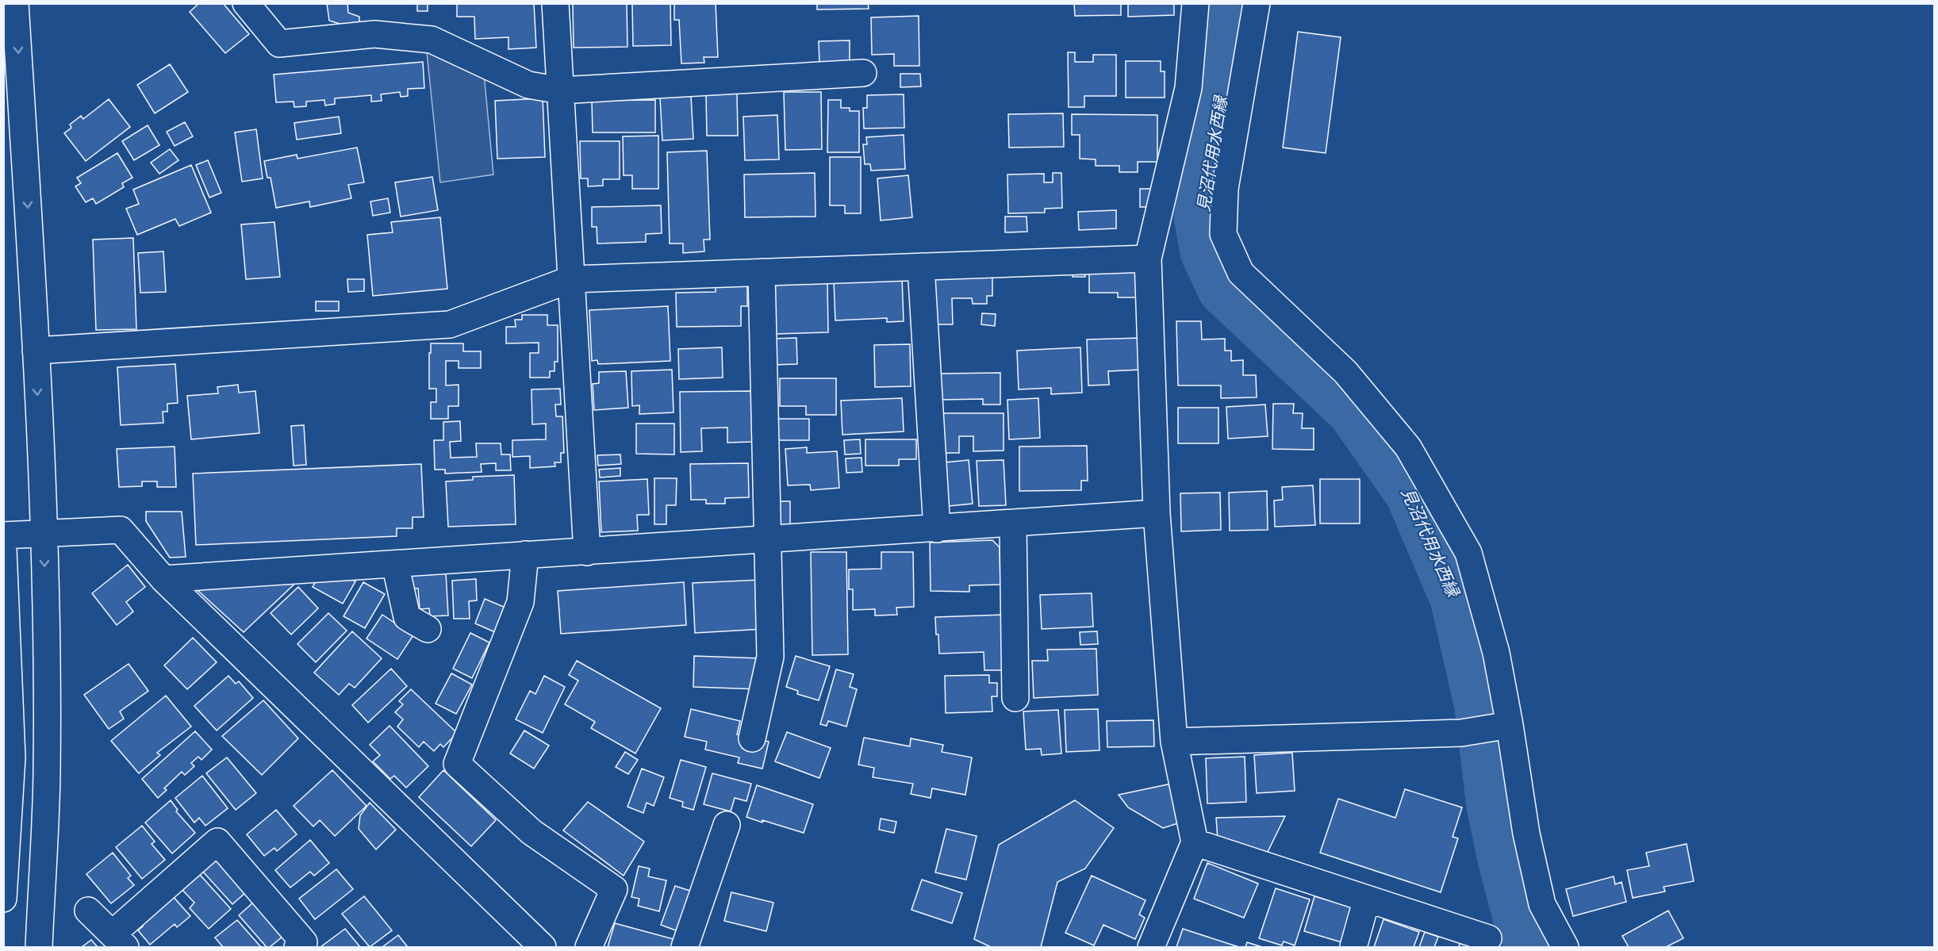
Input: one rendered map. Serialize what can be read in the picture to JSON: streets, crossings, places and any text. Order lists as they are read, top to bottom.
{
  "water": ["見沼代用水西縁"]
}
